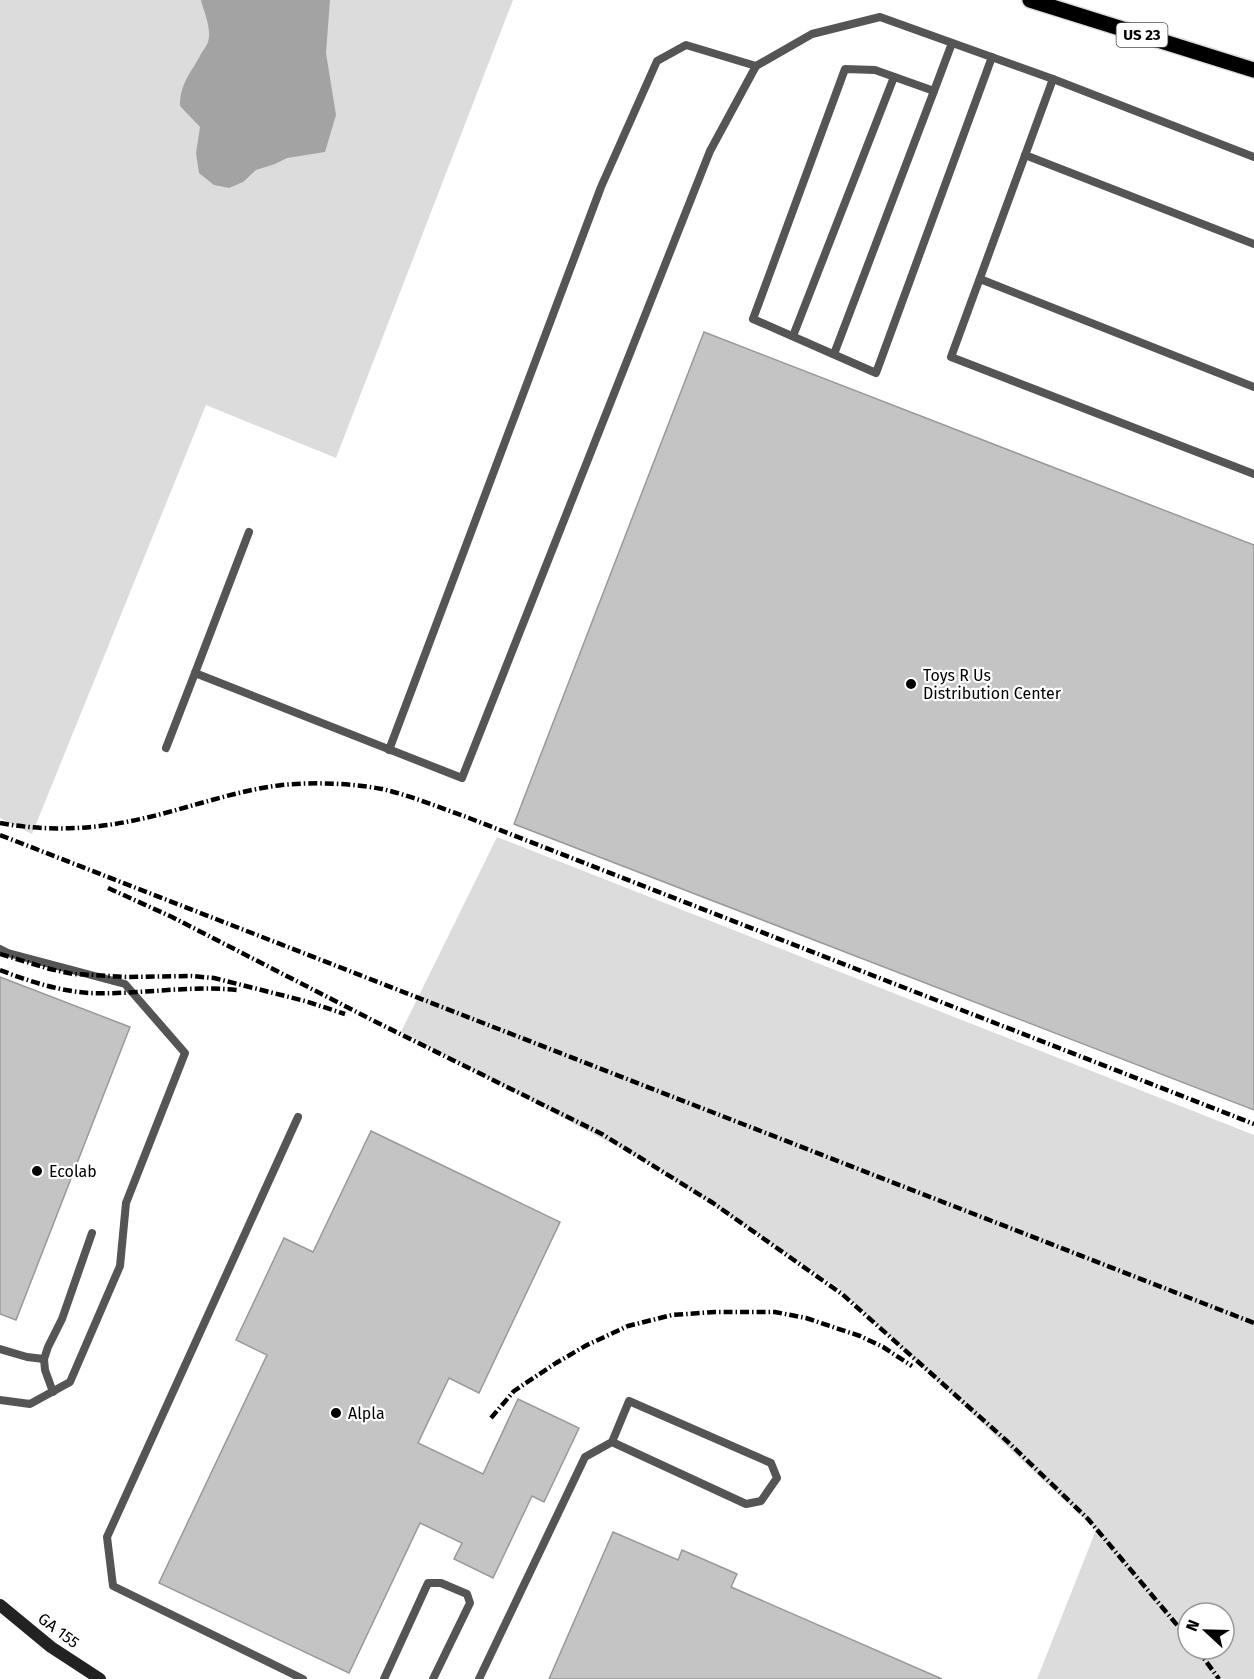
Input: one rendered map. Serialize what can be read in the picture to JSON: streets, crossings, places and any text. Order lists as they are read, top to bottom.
{
  "streets": {
    "main road": ["US 23", "GA 155"]
  },
  "places": ["Toys R Us Distribution Center", "Ecolab", "Alpla"],
  "north": "left"
}
